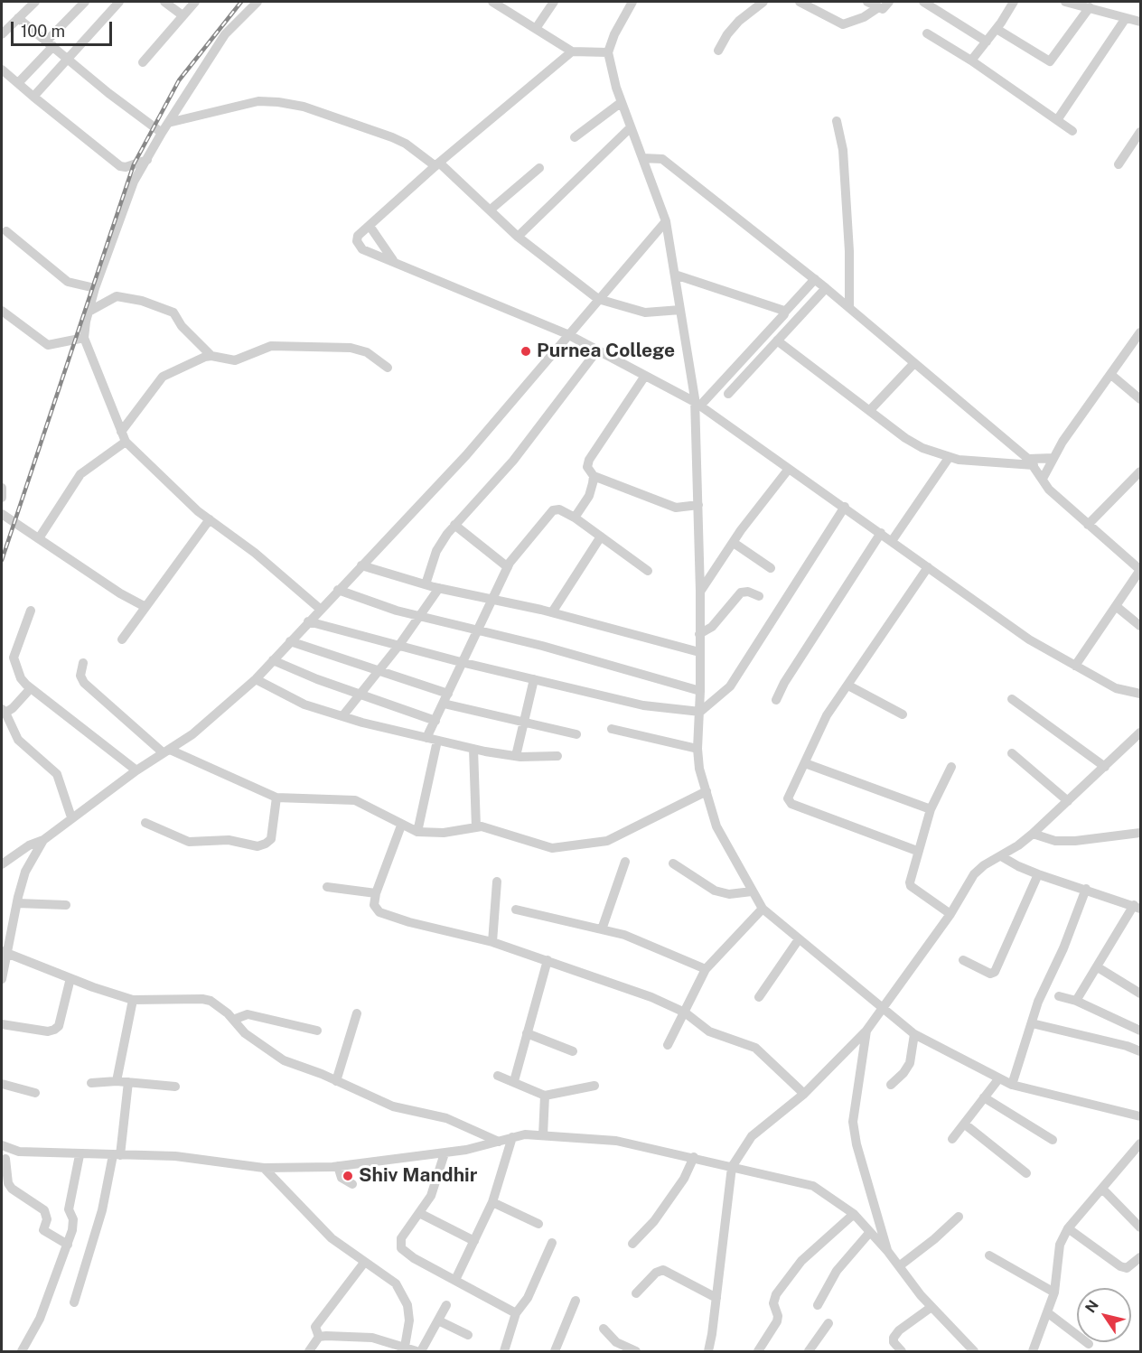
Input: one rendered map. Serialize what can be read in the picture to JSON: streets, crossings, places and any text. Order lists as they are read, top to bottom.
{
  "places": ["Purnea College", "Shiv Mandhir"],
  "scale_bar": "100 m",
  "north": "top left"
}
